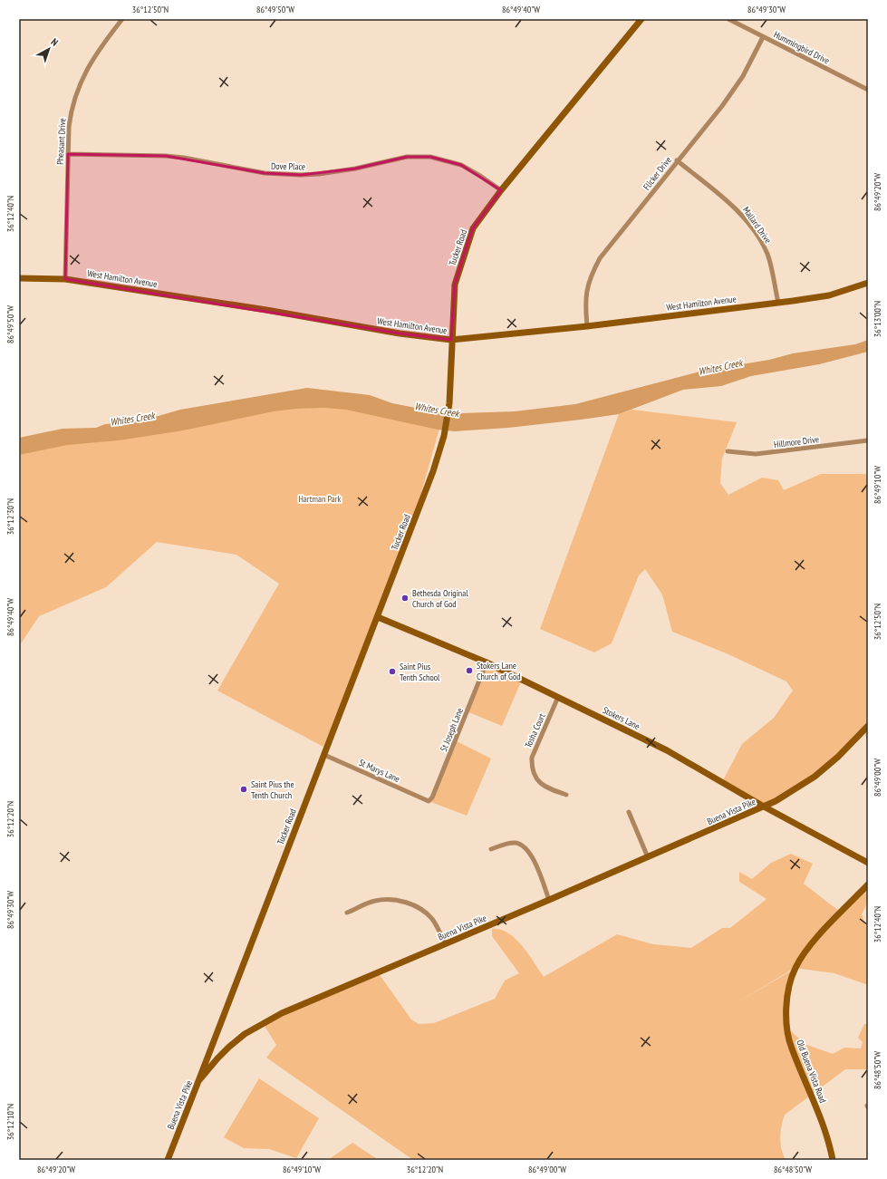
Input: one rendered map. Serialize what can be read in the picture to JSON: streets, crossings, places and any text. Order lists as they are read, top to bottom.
{
  "streets": {
    "street": [
      "Hummingbird Drive",
      "Pheasant Drive",
      "Dove Place",
      "Flicker Drive",
      "Mallard Drive",
      "Tucker Road",
      "West Hamilton Avenue",
      "Hillmore Drive",
      "Stokers Lane",
      "St Joseph Lane",
      "Tosha Court",
      "St Marys Lane",
      "Buena Vista Pike",
      "Old Buena Vista Road"
    ]
  },
  "crossings": [
    ["Hummingbird Drive", "Flicker Drive"],
    ["Pheasant Drive", "Dove Place"],
    ["Pheasant Drive", "West Hamilton Avenue"],
    ["Dove Place", "Tucker Road"],
    ["Flicker Drive", "Mallard Drive"],
    ["Flicker Drive", "West Hamilton Avenue"],
    ["Mallard Drive", "West Hamilton Avenue"],
    ["Tucker Road", "West Hamilton Avenue"],
    ["Tucker Road", "Stokers Lane"],
    ["Tucker Road", "St Marys Lane"],
    ["Tucker Road", "Buena Vista Pike"],
    ["Stokers Lane", "St Joseph Lane"],
    ["Stokers Lane", "Tosha Court"],
    ["Stokers Lane", "Buena Vista Pike"],
    ["St Joseph Lane", "St Marys Lane"]
  ],
  "water": ["Whites Creek"],
  "parks": ["Hartman Park"],
  "places": [
    "Bethesda Original Church of God",
    "Stokers Lane Church of God",
    "Saint Pius Tenth School",
    "Saint Pius the Tenth Church"
  ],
  "north": "top right",
  "coordinates": [
    "36°12'50\"N",
    "86°49'50\"W",
    "86°49'40\"W",
    "86°49'30\"W",
    "86°49'20\"W",
    "36°12'40\"N",
    "36°13'00\"N",
    "86°49'10\"W",
    "36°12'30\"N",
    "86°49'00\"W",
    "36°12'20\"N",
    "86°48'50\"W",
    "36°12'10\"N"
  ]
}
